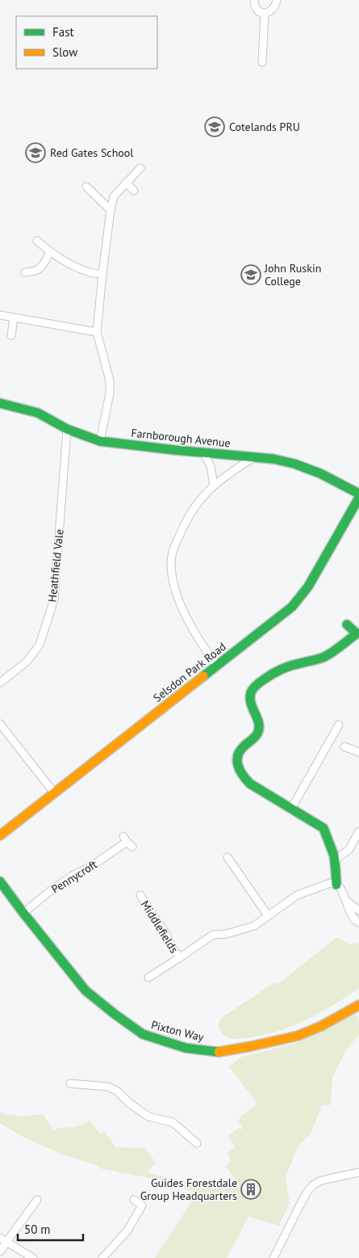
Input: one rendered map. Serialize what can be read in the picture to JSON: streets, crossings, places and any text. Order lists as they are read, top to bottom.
{
  "streets": {
    "street": [
      "Farnborough Avenue",
      "Heathfield Vale",
      "Selsdon Park Road",
      "Pennycroft",
      "Middlefields",
      "Pixton Way"
    ]
  },
  "crossings": [
    ["Farnborough Avenue", "Heathfield Vale"],
    ["Pennycroft", "Pixton Way"]
  ],
  "places": {
    "school or university": ["Cotelands PRU", "Red Gates School", "John Ruskin College"],
    "building": ["Guides Forestdale Group Headquarters"]
  },
  "legend": ["Fast", "Slow"],
  "scale_bar": "50 m"
}
